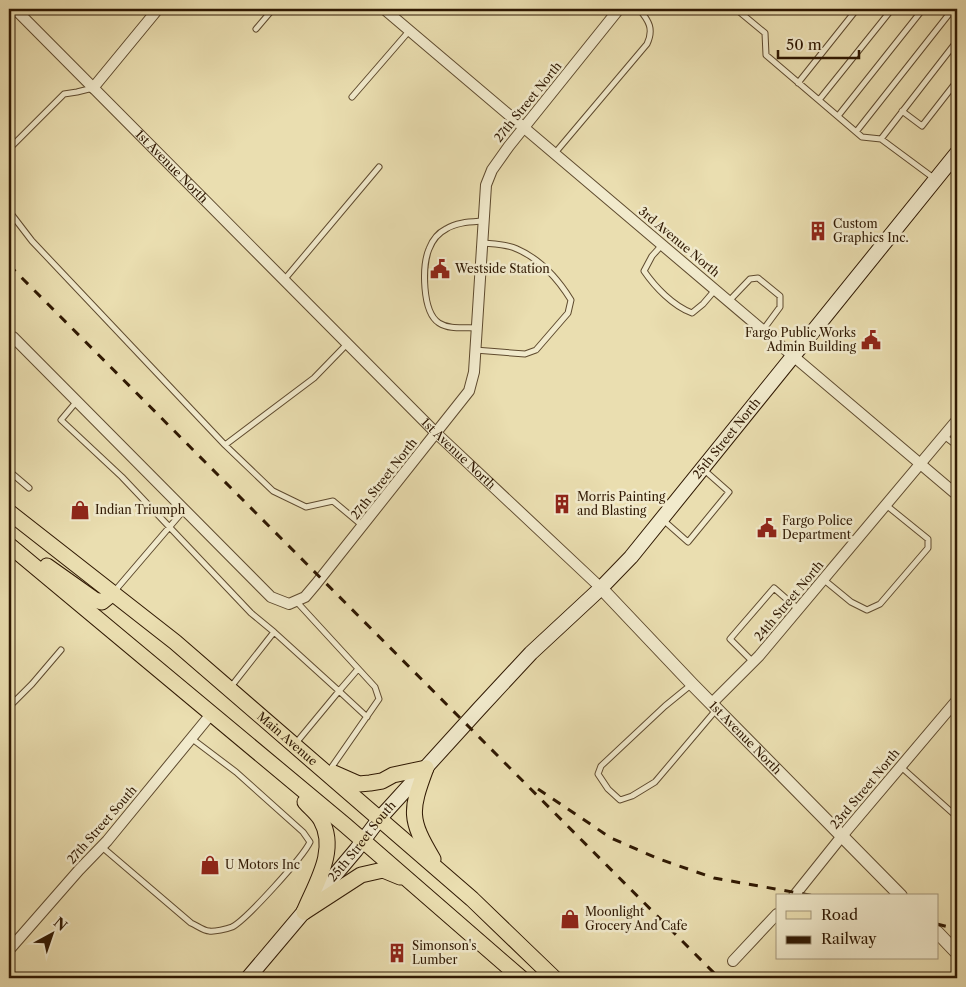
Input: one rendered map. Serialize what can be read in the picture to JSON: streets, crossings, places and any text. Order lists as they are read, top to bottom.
{
  "streets": {
    "main road": ["25th Street North", "Main Avenue", "25th Street South"],
    "street": [
      "27th Street North",
      "1st Avenue North",
      "3rd Avenue North",
      "24th Street North",
      "23rd Street North",
      "27th Street South"
    ]
  },
  "crossings": [
    ["27th Street North", "1st Avenue North"],
    ["27th Street North", "3rd Avenue North"],
    ["1st Avenue North", "25th Street North"],
    ["1st Avenue North", "24th Street North"],
    ["1st Avenue North", "23rd Street North"],
    ["3rd Avenue North", "25th Street North"],
    ["3rd Avenue North", "24th Street North"],
    ["25th Street North", "25th Street South"],
    ["Main Avenue", "25th Street South"]
  ],
  "places": {
    "building": ["Custom Graphics Inc.", "Morris Painting and Blasting", "Simonson's Lumber"],
    "public building": ["Westside Station", "Fargo Public Works Admin Building", "Fargo Police Department"],
    "shop": ["Indian Triumph", "U Motors Inc", "Moonlight Grocery And Cafe"]
  },
  "legend": ["Road", "Railway"],
  "scale_bar": "50 m",
  "north": "top right"
}
